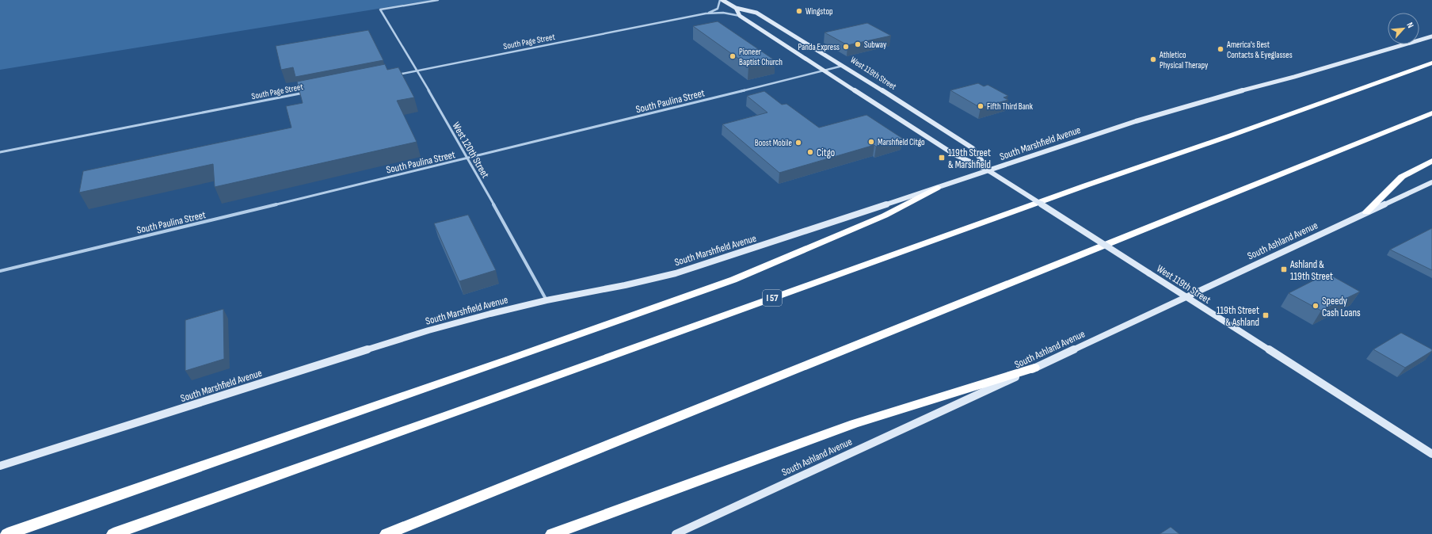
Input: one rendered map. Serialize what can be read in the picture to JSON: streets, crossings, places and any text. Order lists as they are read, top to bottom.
{
  "streets": {
    "highway": ["I 57"],
    "main road": ["West 119th Street", "South Marshfield Avenue", "South Ashland Avenue"],
    "street": ["South Page Street", "South Paulina Street", "West 120th Street"]
  },
  "crossings": [
    ["South Page Street", "West 119th Street"],
    ["South Page Street", "West 120th Street"],
    ["West 119th Street", "South Paulina Street"],
    ["West 119th Street", "South Marshfield Avenue"],
    ["West 119th Street", "South Ashland Avenue"],
    ["South Paulina Street", "West 120th Street"],
    ["South Marshfield Avenue", "West 120th Street"]
  ],
  "places": {
    "other": [
      "Wingstop",
      "Subway",
      "Panda Express",
      "America's Best Contacts & Eyeglasses",
      "Pioneer Baptist Church",
      "Athletico Physical Therapy",
      "Fifth Third Bank",
      "Marshfield Citgo",
      "Boost Mobile",
      "Citgo",
      "Speedy Cash Loans"
    ],
    "transit": ["119th Street & Marshfield", "Ashland & 119th Street", "119th Street & Ashland"]
  },
  "north": "top right"
}
